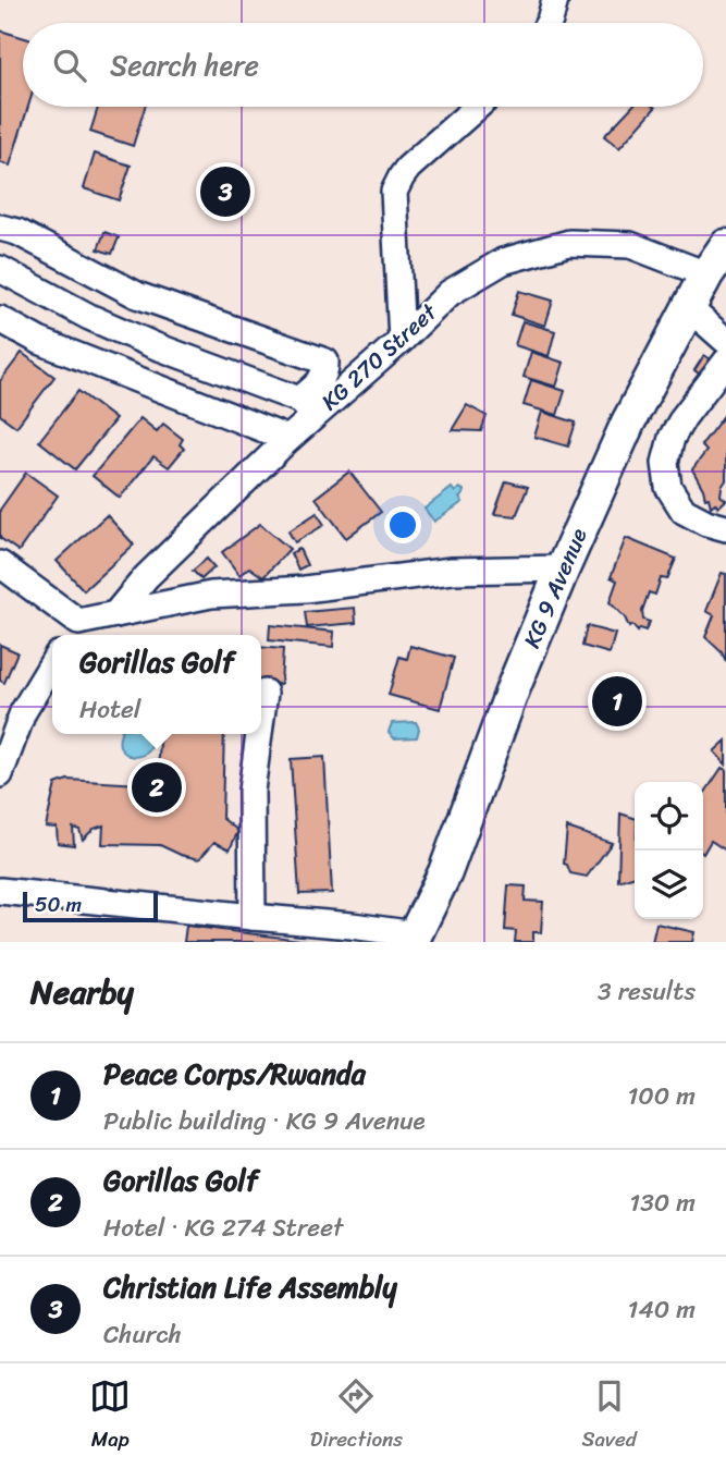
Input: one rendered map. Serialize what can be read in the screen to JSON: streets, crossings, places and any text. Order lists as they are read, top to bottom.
{
  "streets": {
    "main road": ["KG 9 Avenue"],
    "street": ["KG 270 Street"]
  },
  "crossings": [
    ["KG 270 Street", "KG 9 Avenue"]
  ],
  "scale_bar": "50 m",
  "page": {
    "search": "Search here",
    "pins": ["3", "1", "2"],
    "popup": ["Gorillas Golf", "Hotel"],
    "scale": "50 m",
    "heading": ["Nearby", "3 results"],
    "list": [
      {
        "mark": "1",
        "name": "Peace Corps/Rwanda",
        "note": "Public building · KG 9 Avenue",
        "value": "100 m"
      },
      {
        "mark": "2",
        "name": "Gorillas Golf",
        "note": "Hotel · KG 274 Street",
        "value": "130 m"
      },
      {
        "mark": "3",
        "name": "Christian Life Assembly",
        "note": "Church",
        "value": "140 m"
      }
    ],
    "nav": ["Map", "Directions", "Saved"]
  }
}
